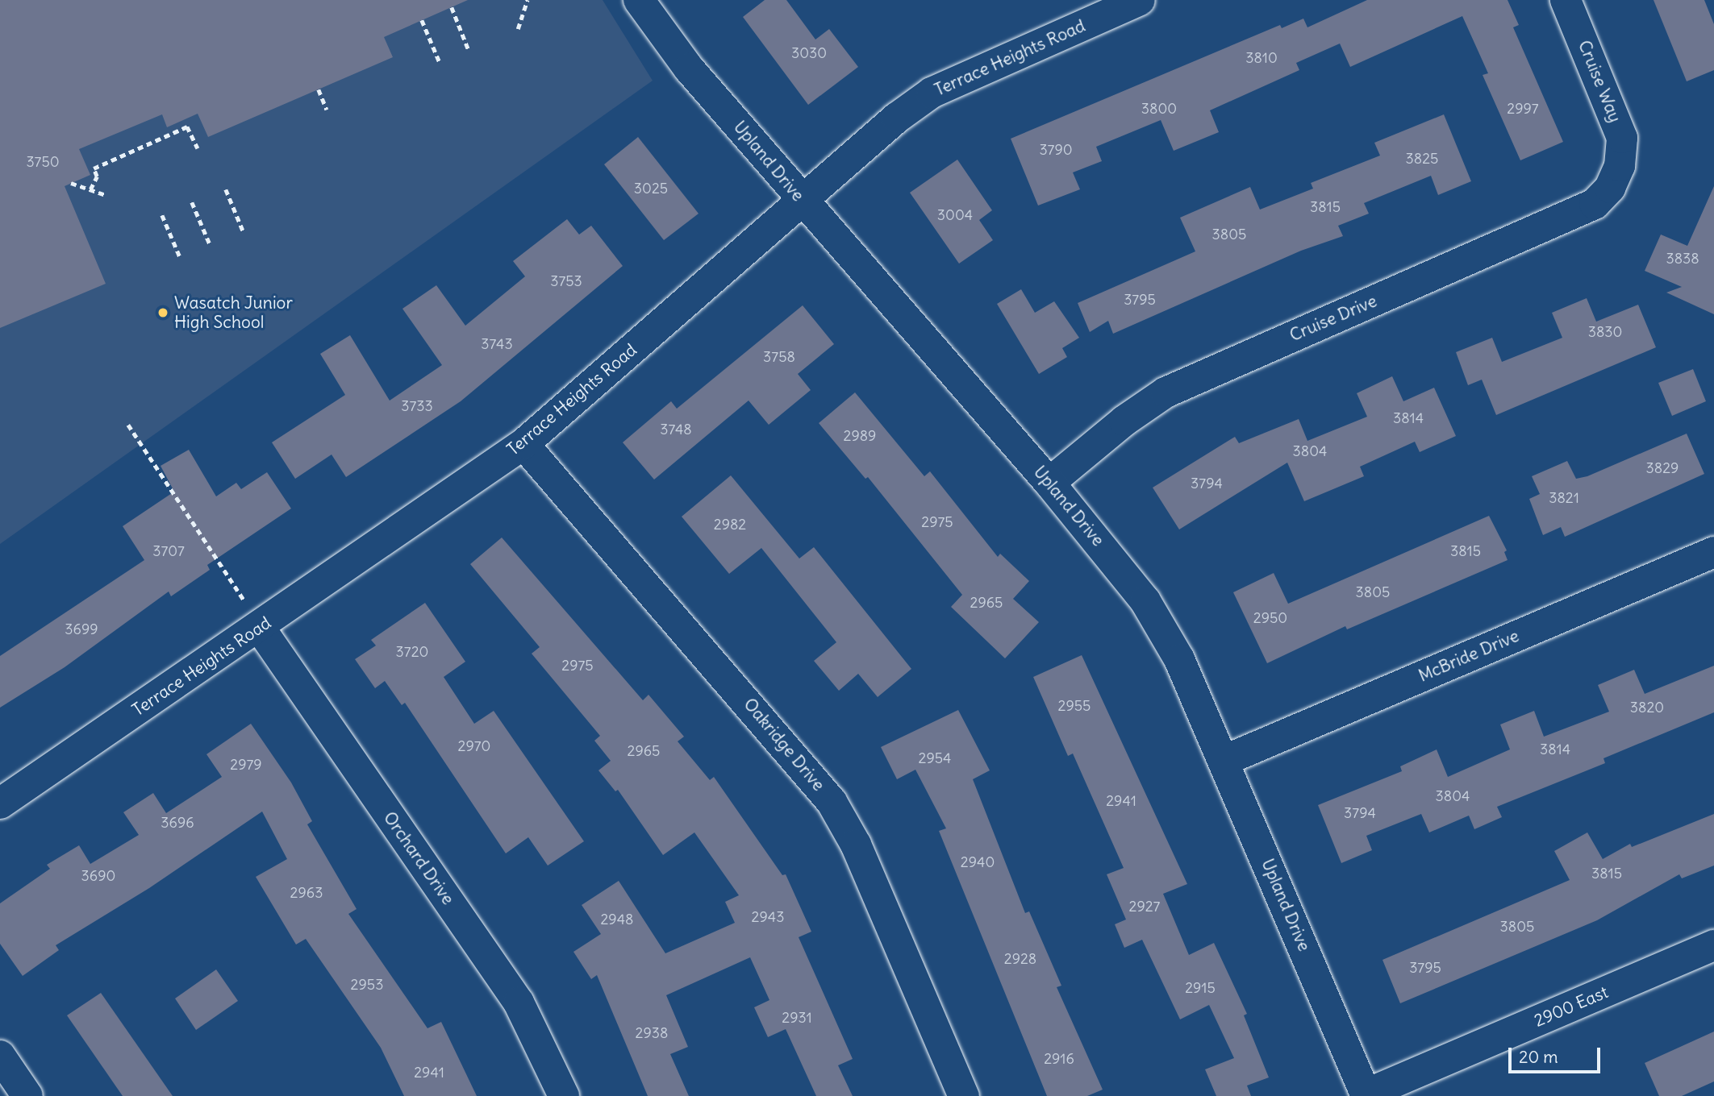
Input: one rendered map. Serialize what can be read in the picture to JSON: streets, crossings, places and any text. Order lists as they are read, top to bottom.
{
  "streets": {
    "street": [
      "Terrace Heights Road",
      "Cruise Way",
      "Upland Drive",
      "Cruise Drive",
      "McBride Drive",
      "Oakridge Drive",
      "Orchard Drive",
      "2900 East"
    ]
  },
  "crossings": [
    ["Terrace Heights Road", "Upland Drive"],
    ["Terrace Heights Road", "Oakridge Drive"],
    ["Terrace Heights Road", "Orchard Drive"],
    ["Cruise Way", "Cruise Drive"],
    ["Upland Drive", "Cruise Drive"],
    ["Upland Drive", "McBride Drive"],
    ["Upland Drive", "2900 East"]
  ],
  "places": ["Wasatch Junior High School"],
  "house_numbers": [
    "3030",
    "3810",
    "3800",
    "2997",
    "3790",
    "3825",
    "3750",
    "3025",
    "3815",
    "3004",
    "3805",
    "3838",
    "3753",
    "3795",
    "3830",
    "3743",
    "3758",
    "3733",
    "3814",
    "3748",
    "2989",
    "3804",
    "3829",
    "3794",
    "3821",
    "2975",
    "2982",
    "3707",
    "3815",
    "3805",
    "2965",
    "2950",
    "3699",
    "3720",
    "2975",
    "2955",
    "3820",
    "2970",
    "3814",
    "2965",
    "2954",
    "2979",
    "3804",
    "2941",
    "3794",
    "3696",
    "2940",
    "3815",
    "3690",
    "2963",
    "2927",
    "2943",
    "2948",
    "3805",
    "2928",
    "3795",
    "2953",
    "2915",
    "2931",
    "2938",
    "2916",
    "2941"
  ],
  "scale_bar": "20 m"
}
